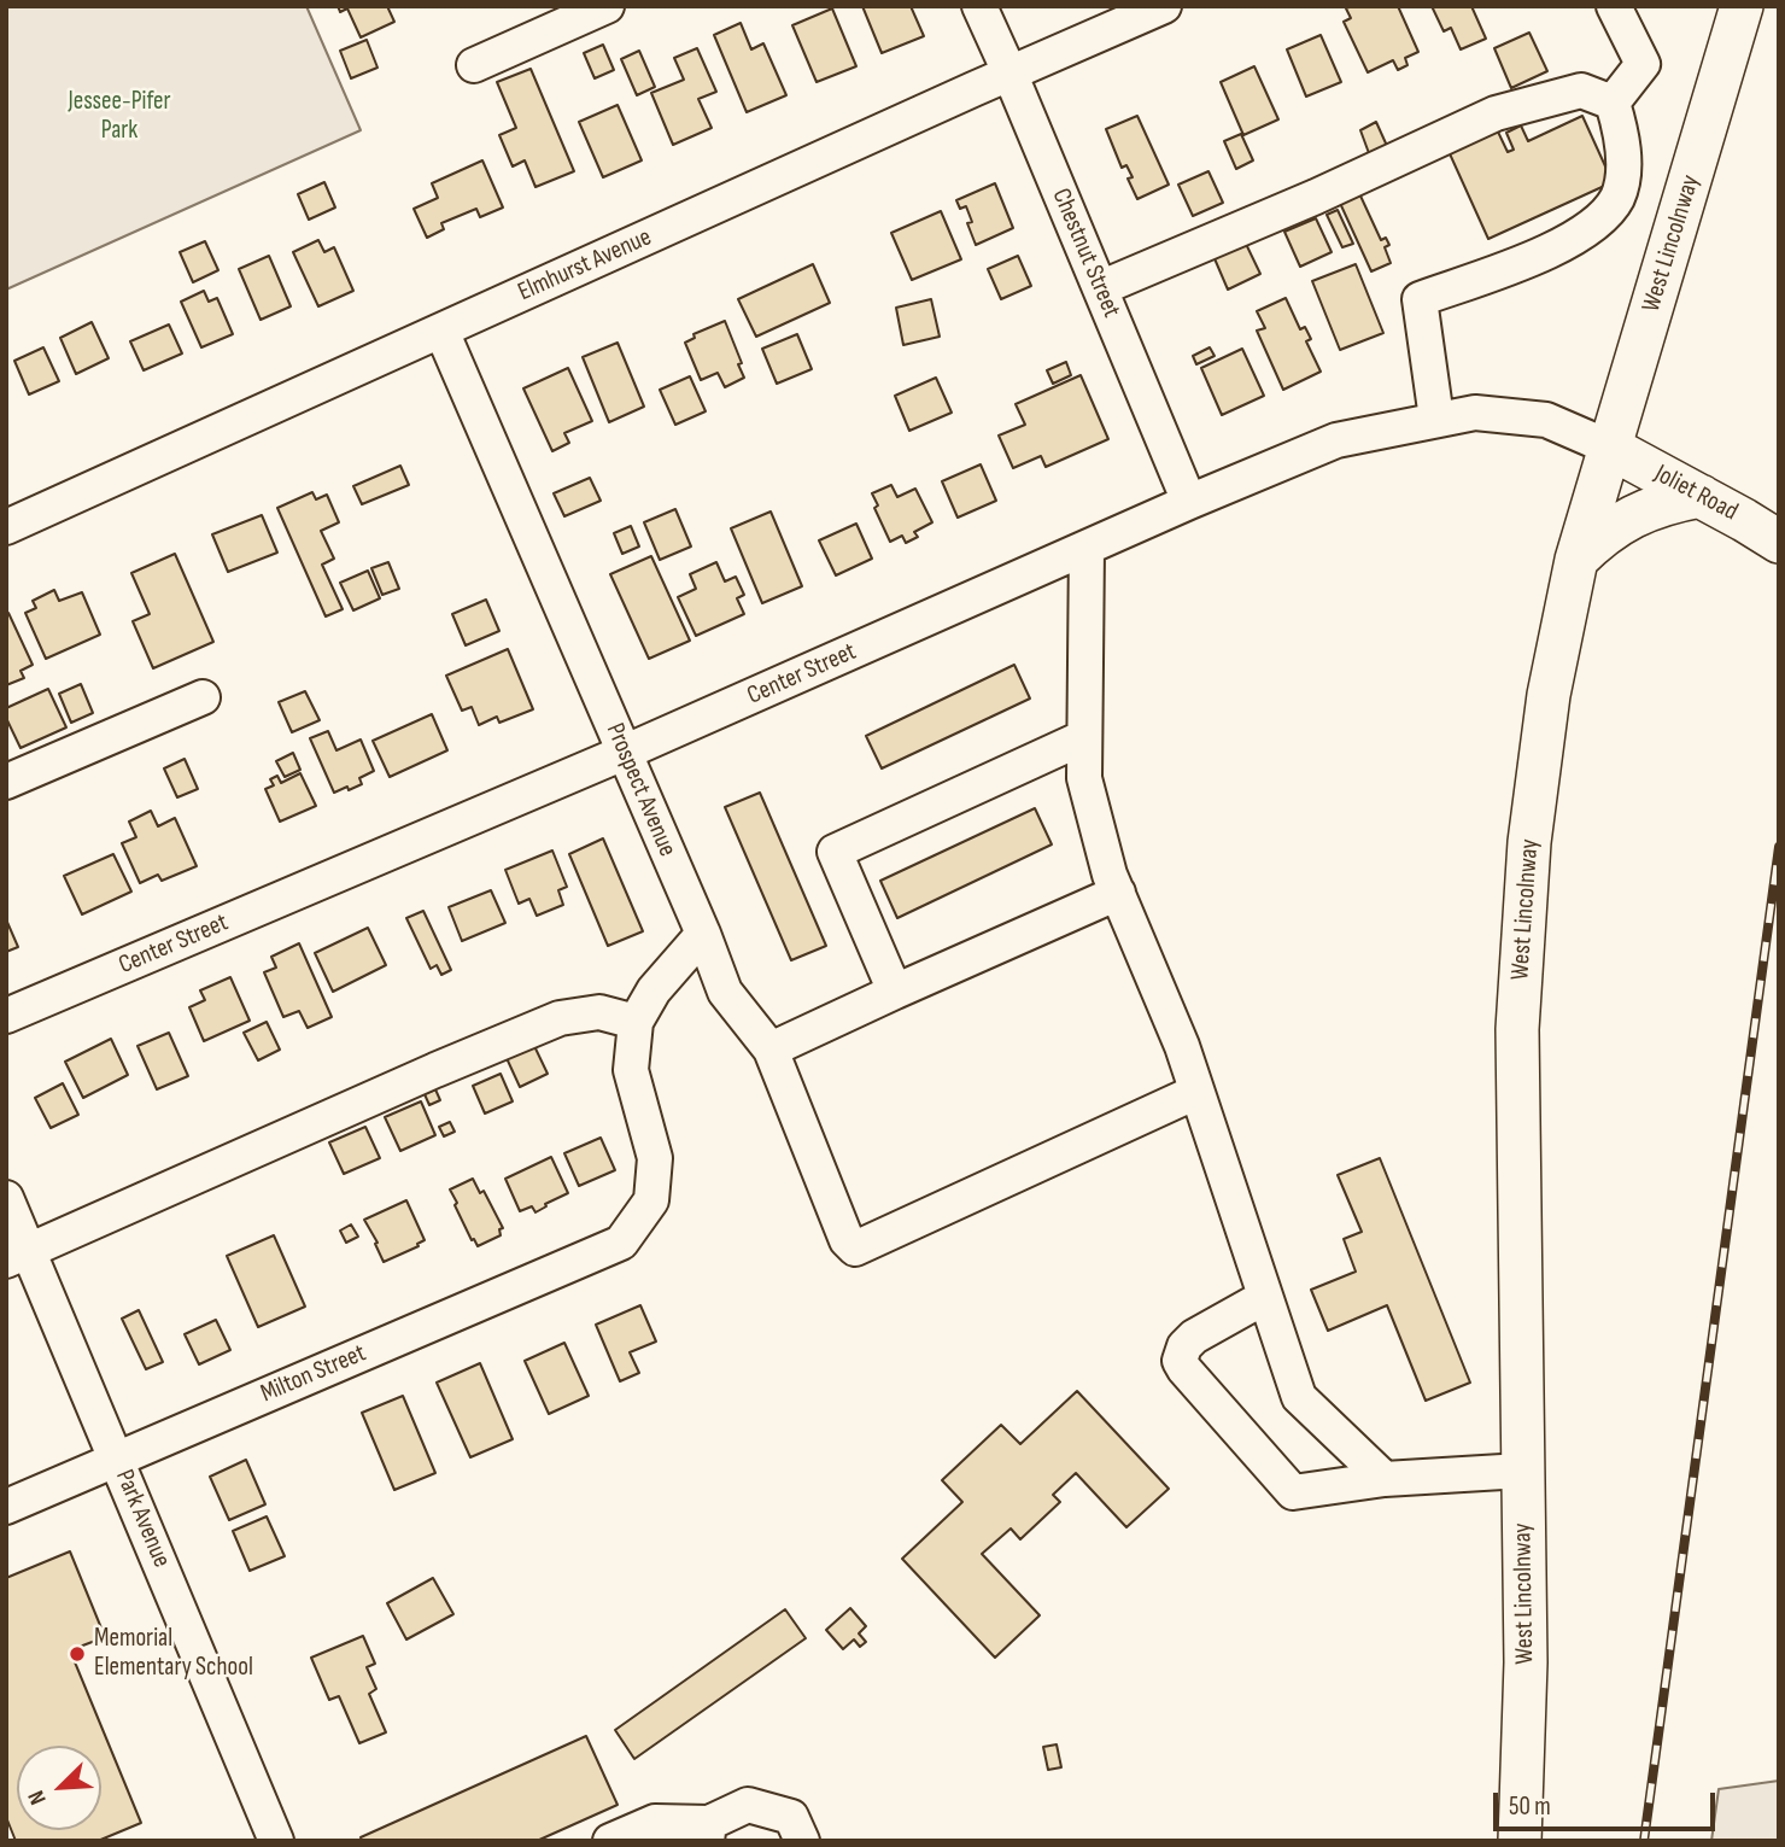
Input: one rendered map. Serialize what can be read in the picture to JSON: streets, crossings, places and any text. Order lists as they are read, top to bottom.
{
  "streets": {
    "main road": ["West Lincolnway", "Joliet Road"],
    "street": [
      "Chestnut Street",
      "Elmhurst Avenue",
      "Center Street",
      "Prospect Avenue",
      "Milton Street",
      "Park Avenue"
    ]
  },
  "crossings": [
    ["West Lincolnway", "Joliet Road"],
    ["West Lincolnway", "Center Street"],
    ["Chestnut Street", "Elmhurst Avenue"],
    ["Chestnut Street", "Center Street"],
    ["Elmhurst Avenue", "Prospect Avenue"],
    ["Joliet Road", "Center Street"],
    ["Center Street", "Prospect Avenue"],
    ["Milton Street", "Park Avenue"]
  ],
  "parks": ["Jessee-Pifer Park"],
  "places": ["Memorial Elementary School"],
  "scale_bar": "50 m",
  "north": "bottom left"
}
